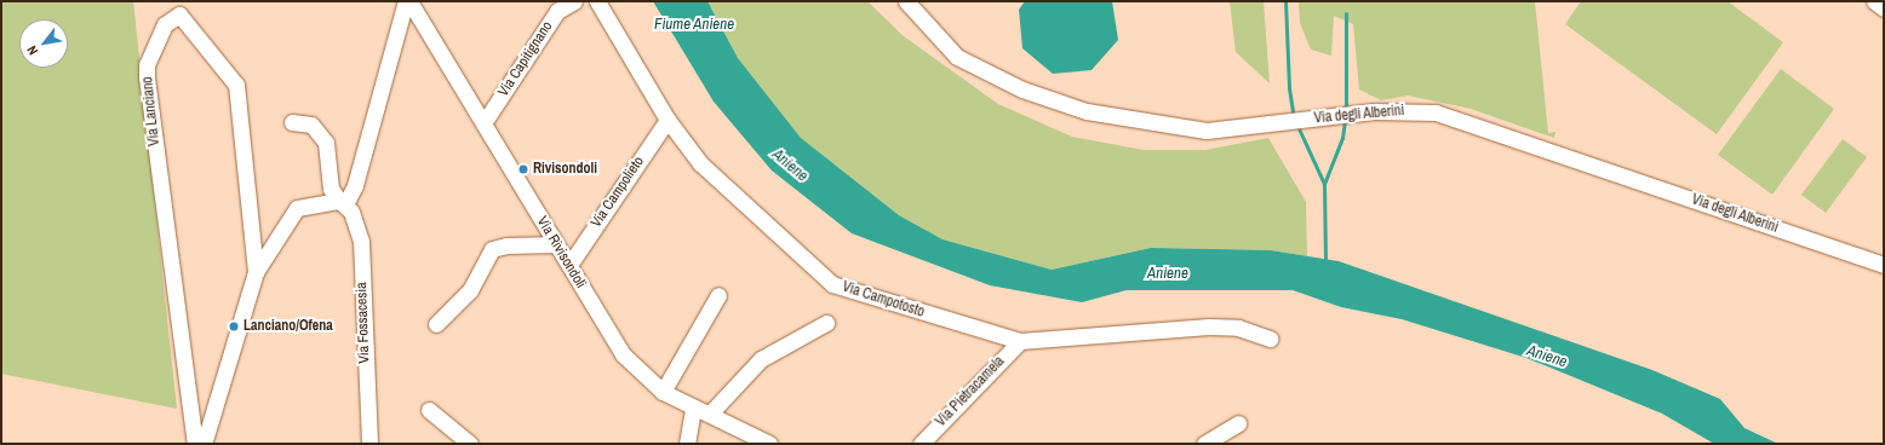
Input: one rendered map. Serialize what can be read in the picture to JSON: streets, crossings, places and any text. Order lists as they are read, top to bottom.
{
  "streets": {
    "street": [
      "Via Capitignano",
      "Via Lanciano",
      "Via degli Alberini",
      "Via Campolieto",
      "Via Rivisondoli",
      "Via Campotosto",
      "Via Fossacesia",
      "Via Pietracamela"
    ]
  },
  "crossings": [
    ["Via Capitignano", "Via Rivisondoli"],
    ["Via Campolieto", "Via Rivisondoli"],
    ["Via Campolieto", "Via Campotosto"],
    ["Via Campotosto", "Via Pietracamela"]
  ],
  "water": ["Fiume Aniene", "Aniene"],
  "places": ["Rivisondoli", "Lanciano/Ofena"],
  "north": "bottom left"
}
